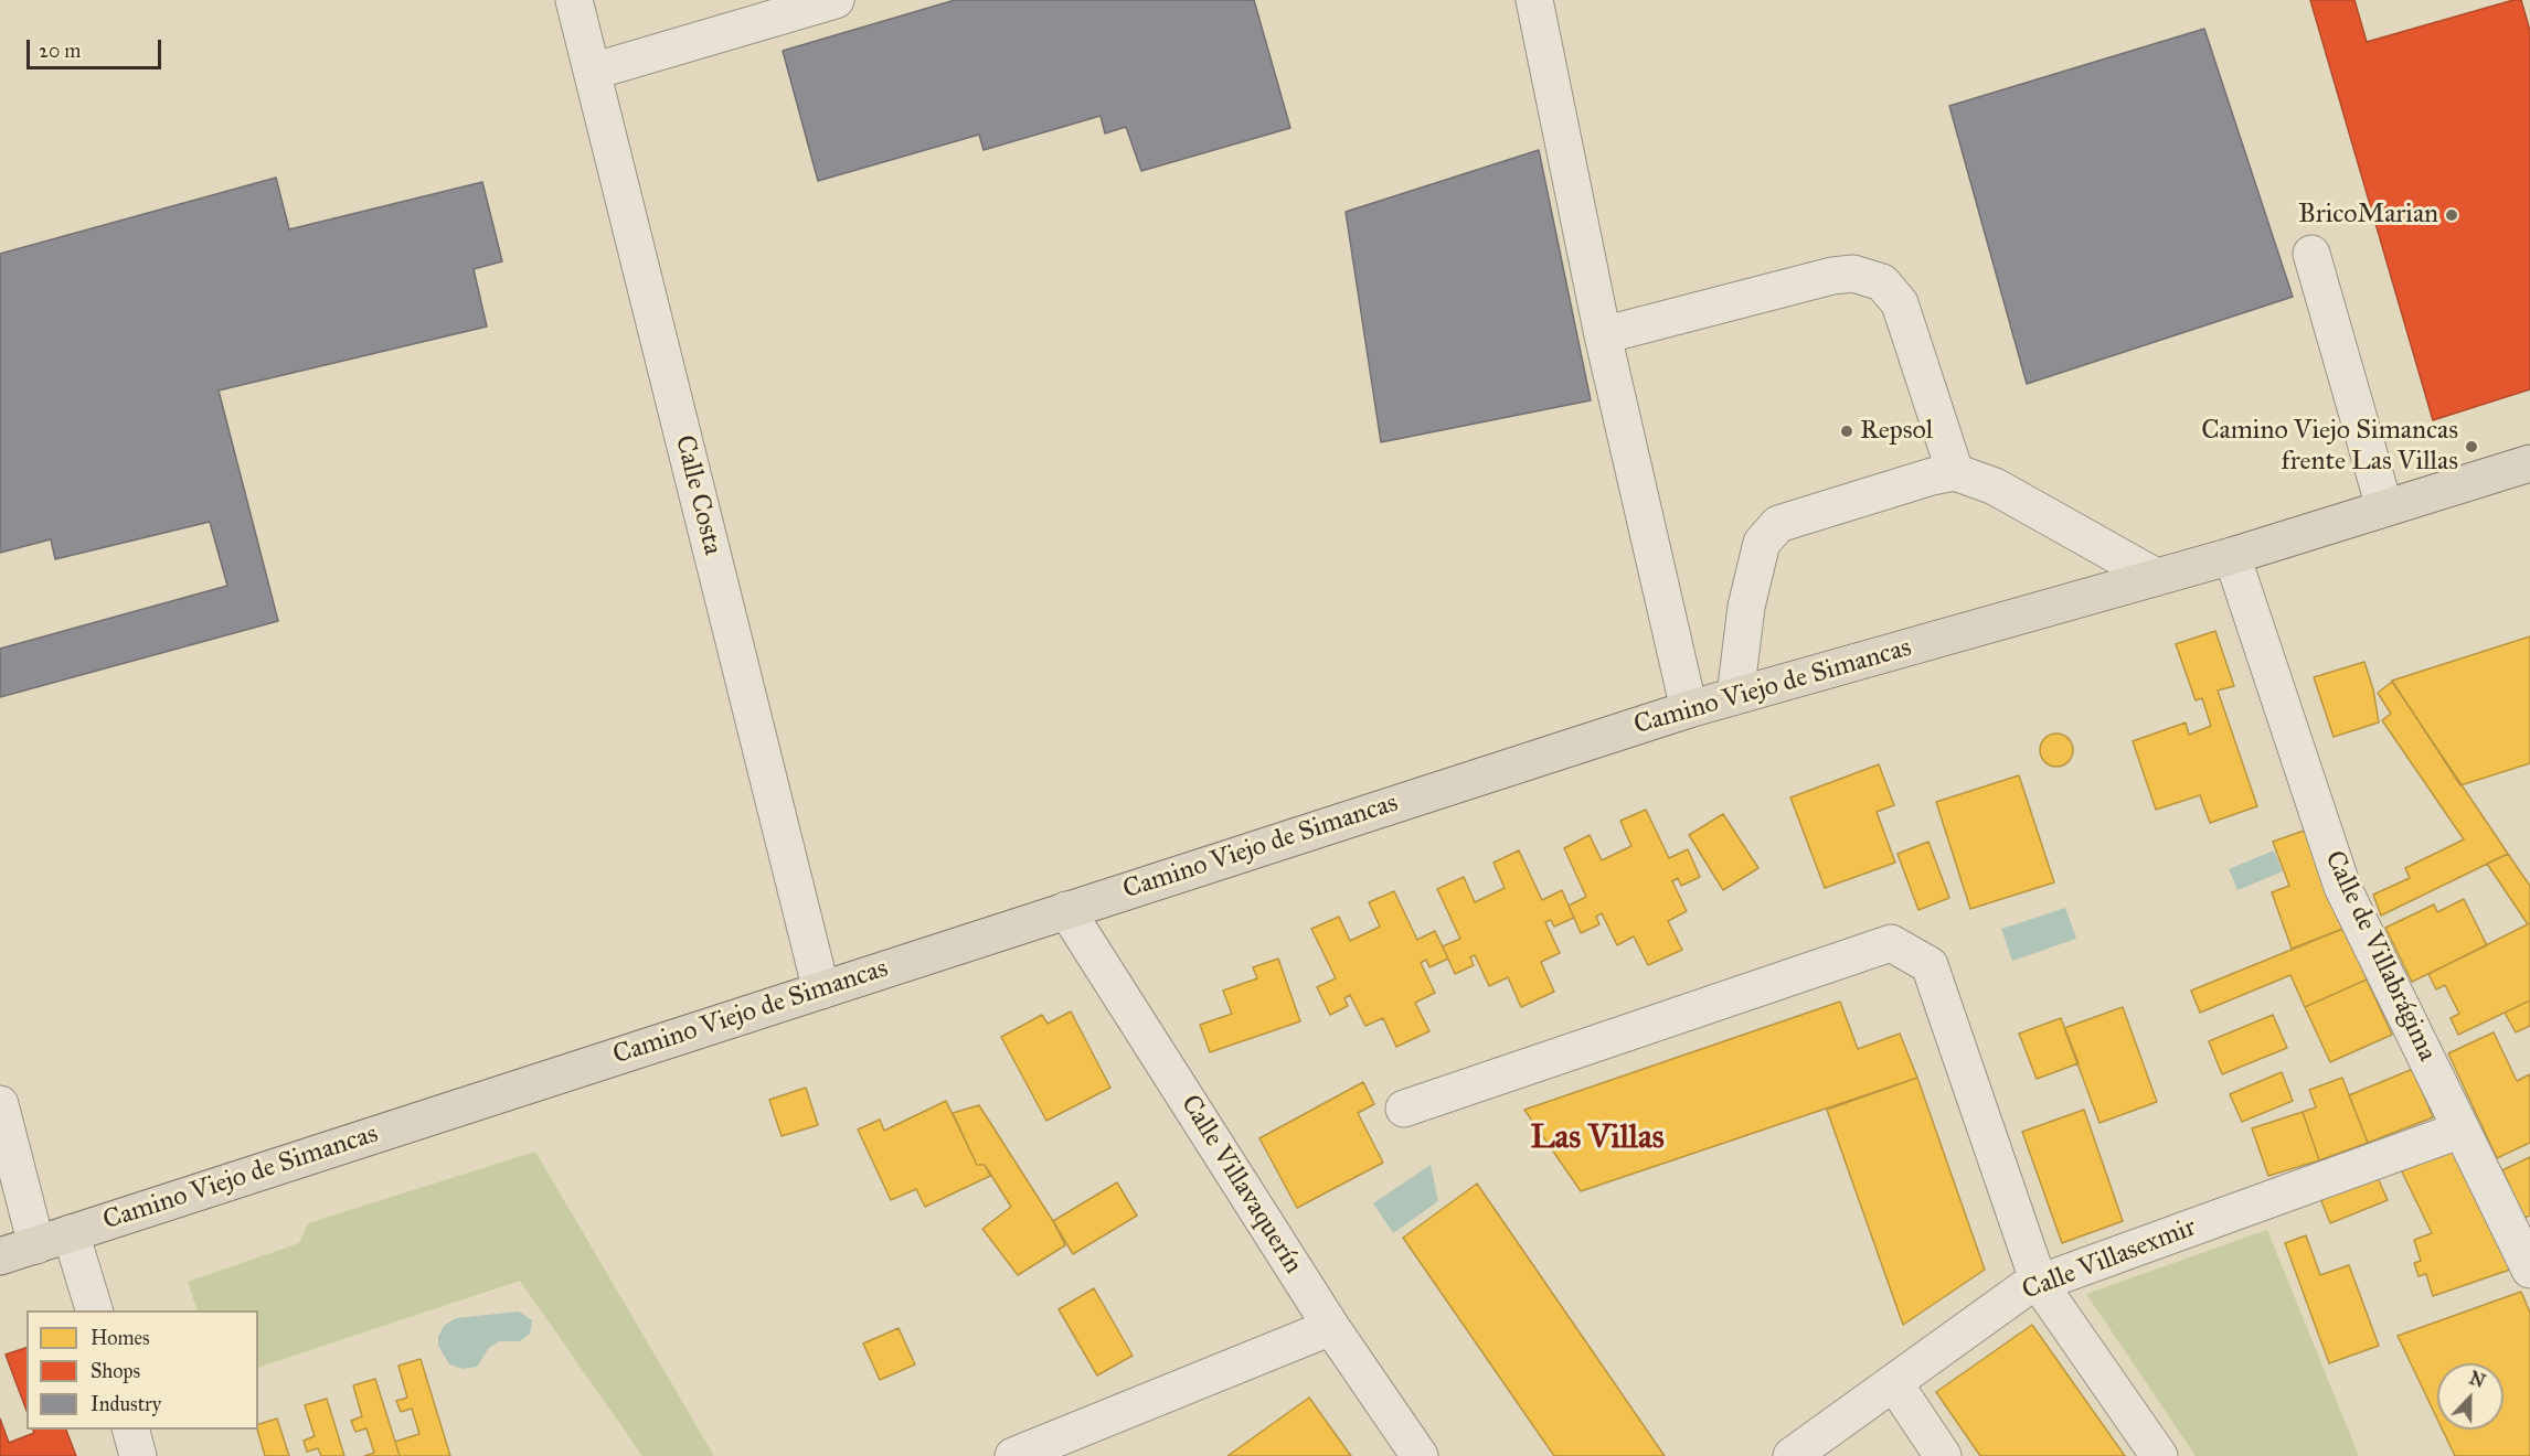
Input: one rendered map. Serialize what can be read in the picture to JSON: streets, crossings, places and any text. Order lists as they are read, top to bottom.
{
  "streets": {
    "main road": ["Camino Viejo de Simancas"],
    "street": [
      "Calle Costa",
      "Calle de Villabrágima",
      "Calle Villavaquerín",
      "Calle Villasexmir"
    ]
  },
  "crossings": [
    ["Calle Costa", "Camino Viejo de Simancas"],
    ["Camino Viejo de Simancas", "Calle de Villabrágima"],
    ["Camino Viejo de Simancas", "Calle Villavaquerín"],
    ["Calle de Villabrágima", "Calle Villasexmir"]
  ],
  "districts": ["Las Villas"],
  "places": ["BricoMarian", "Repsol", "Camino Viejo Simancas frente Las Villas"],
  "legend": ["Homes", "Shops", "Industry"],
  "scale_bar": "20 m",
  "north": "top"
}
